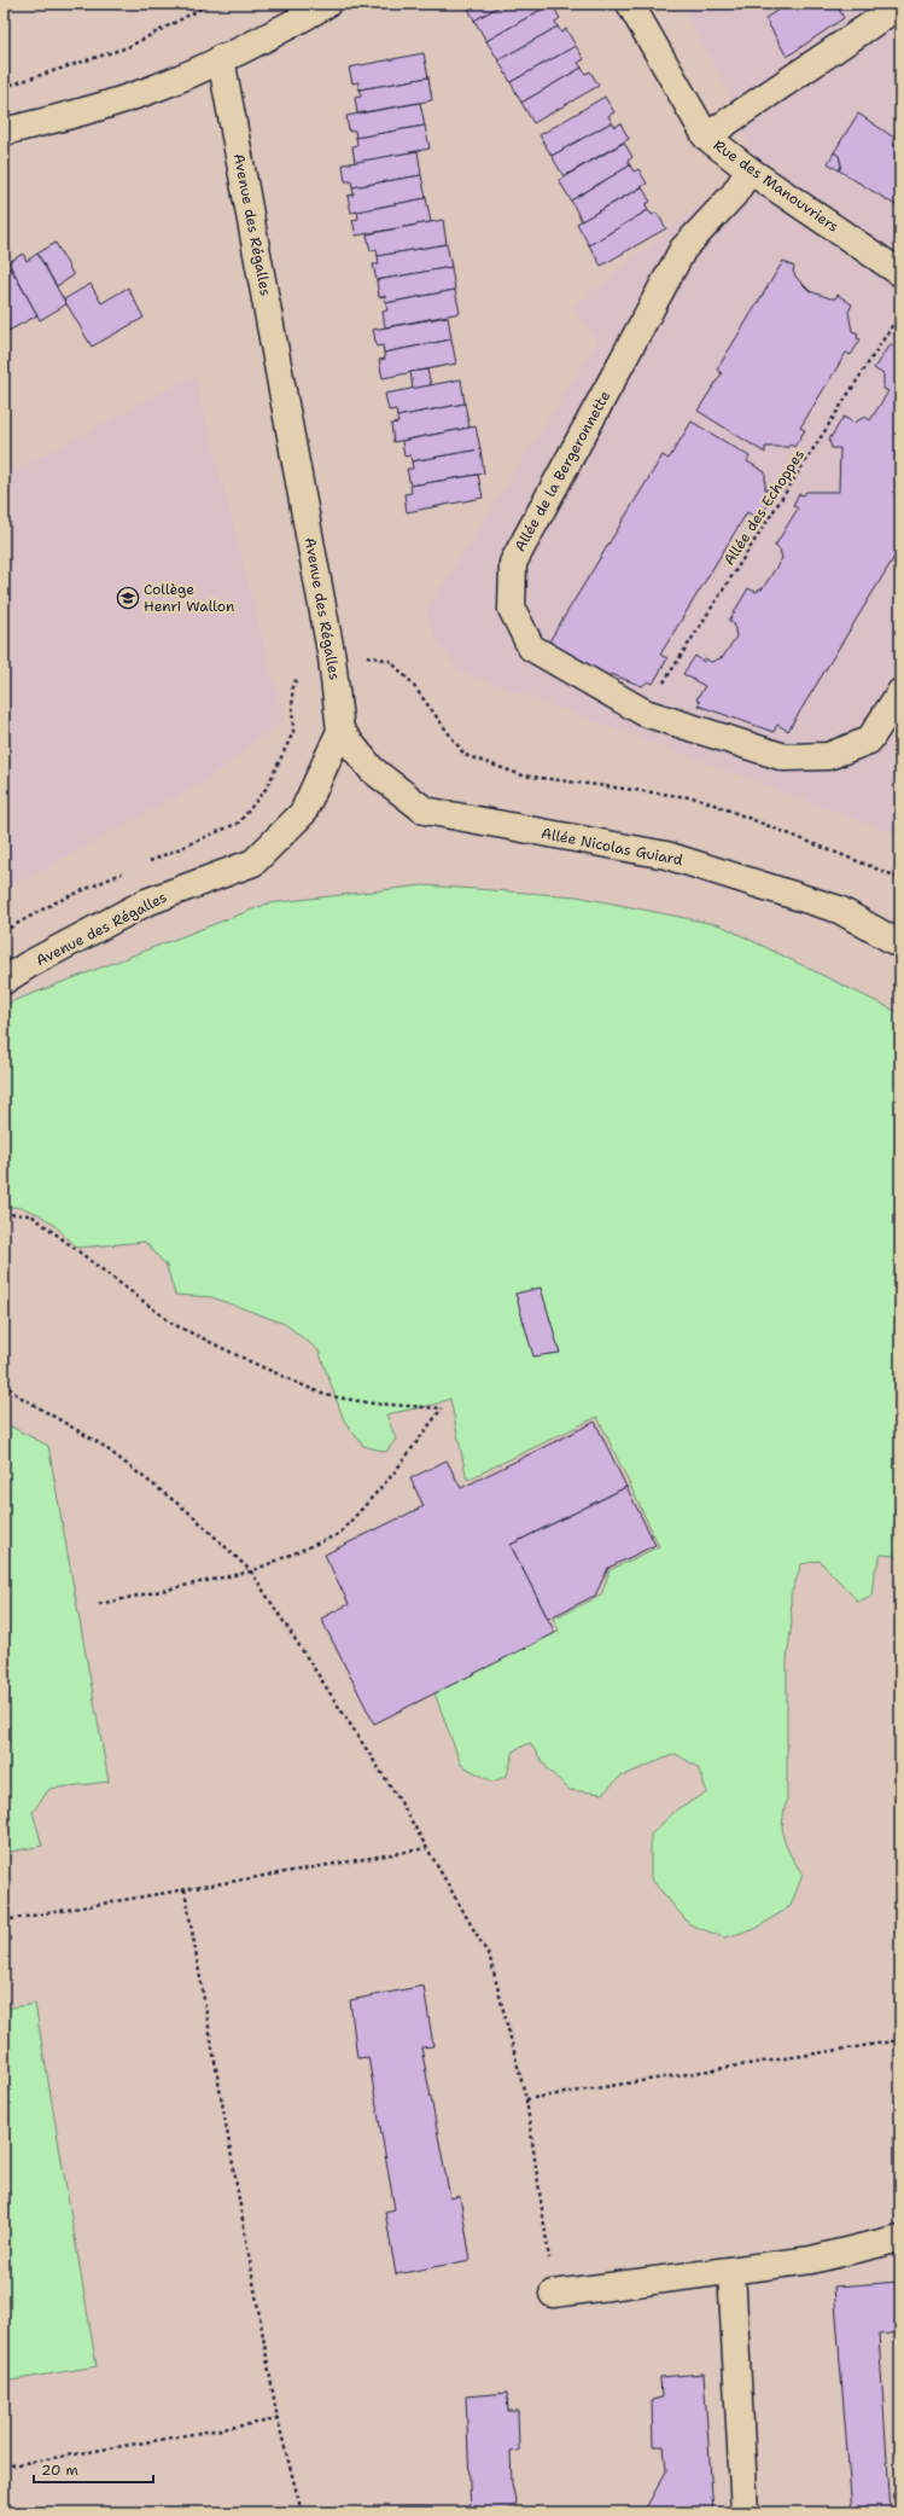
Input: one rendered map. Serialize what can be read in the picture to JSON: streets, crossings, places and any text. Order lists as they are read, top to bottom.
{
  "streets": {
    "street": [
      "Rue des Manouvriers",
      "Avenue des Régalles",
      "Allée de la Bergeronnette",
      "Allée Nicolas Guiard"
    ],
    "path": ["Allée des Echoppes"]
  },
  "crossings": [
    ["Rue des Manouvriers", "Allée de la Bergeronnette"],
    ["Avenue des Régalles", "Allée Nicolas Guiard"],
    ["Allée de la Bergeronnette", "Allée des Echoppes"]
  ],
  "places": {
    "school or university": ["Collège Henri Wallon"]
  },
  "scale_bar": "20 m"
}
